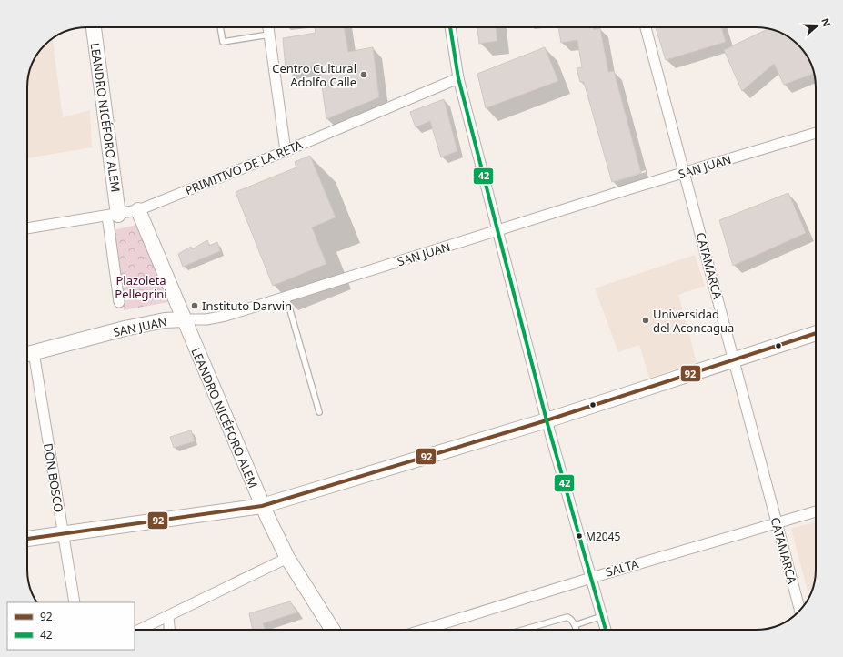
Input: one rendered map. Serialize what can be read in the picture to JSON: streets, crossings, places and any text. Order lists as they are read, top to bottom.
{
  "streets": {
    "street": [
      "LEANDRO NICÉFORO ALEM",
      "SAN JUAN",
      "PRIMITIVO DE LA RETA",
      "CATAMARCA",
      "DON BOSCO",
      "SALTA"
    ]
  },
  "crossings": [
    ["LEANDRO NICÉFORO ALEM", "SAN JUAN"],
    ["LEANDRO NICÉFORO ALEM", "PRIMITIVO DE LA RETA"],
    ["SAN JUAN", "CATAMARCA"],
    ["SAN JUAN", "DON BOSCO"],
    ["CATAMARCA", "SALTA"]
  ],
  "parks": ["Plazoleta Pellegrini"],
  "places": [
    "Centro Cultural Adolfo Calle",
    "Instituto Darwin",
    "Universidad del Aconcagua",
    "M2045"
  ],
  "lines": ["transit line 42", "transit line 92"],
  "legend": ["92", "42"],
  "north": "right"
}
